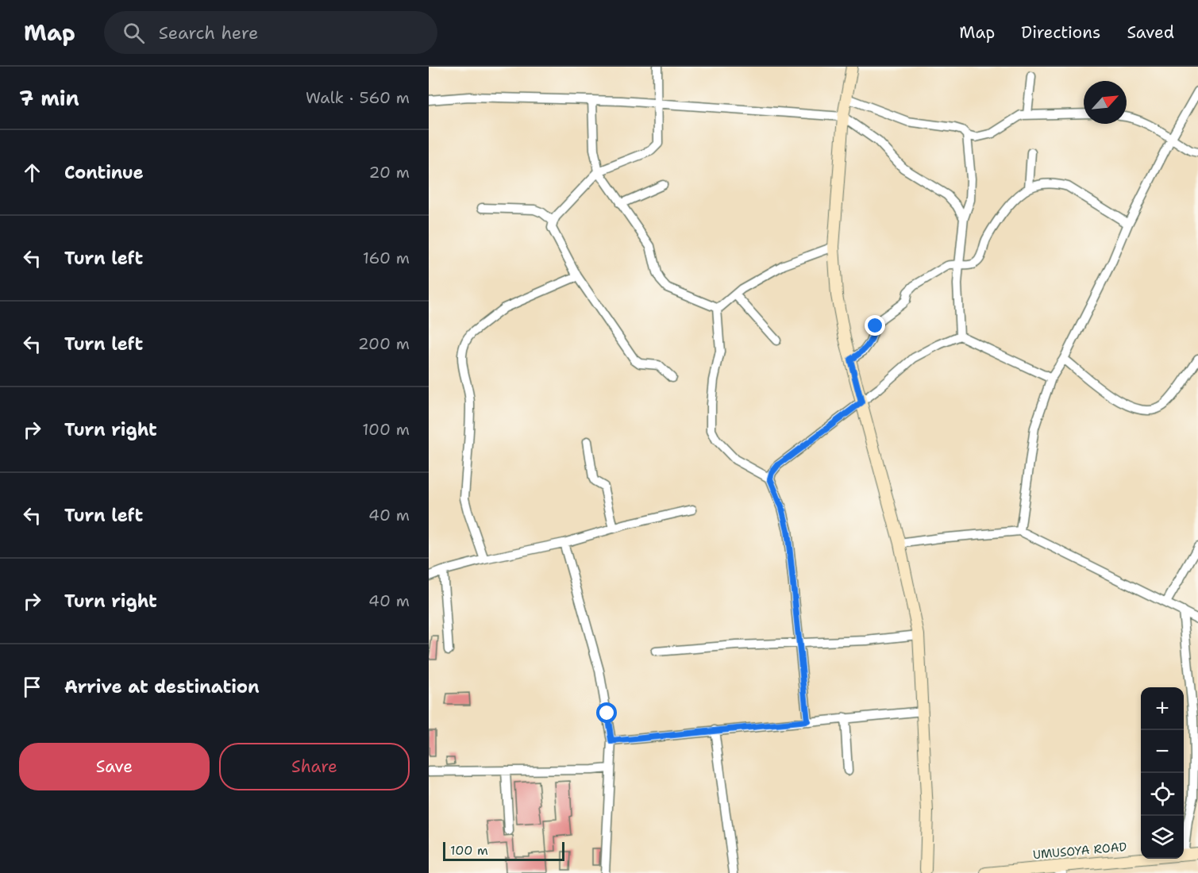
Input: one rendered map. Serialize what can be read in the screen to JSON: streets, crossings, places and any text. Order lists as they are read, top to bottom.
{
  "streets": {
    "street": ["UMUSOYA ROAD"]
  },
  "scale_bar": "100 m",
  "north": "top right",
  "page": {
    "header": "Map",
    "search": "Search here",
    "nav": ["Map", "Directions", "Saved"],
    "heading": ["7 min", "Walk · 560 m"],
    "list": [
      ["Continue", "20 m"],
      ["Turn left", "160 m"],
      ["Turn left", "200 m"],
      ["Turn right", "100 m"],
      ["Turn left", "40 m"],
      ["Turn right", "40 m"],
      "Arrive at destination"
    ],
    "map_buttons": ["+", "−"],
    "buttons": ["Save", "Share"],
    "scale": "100 m"
  }
}
